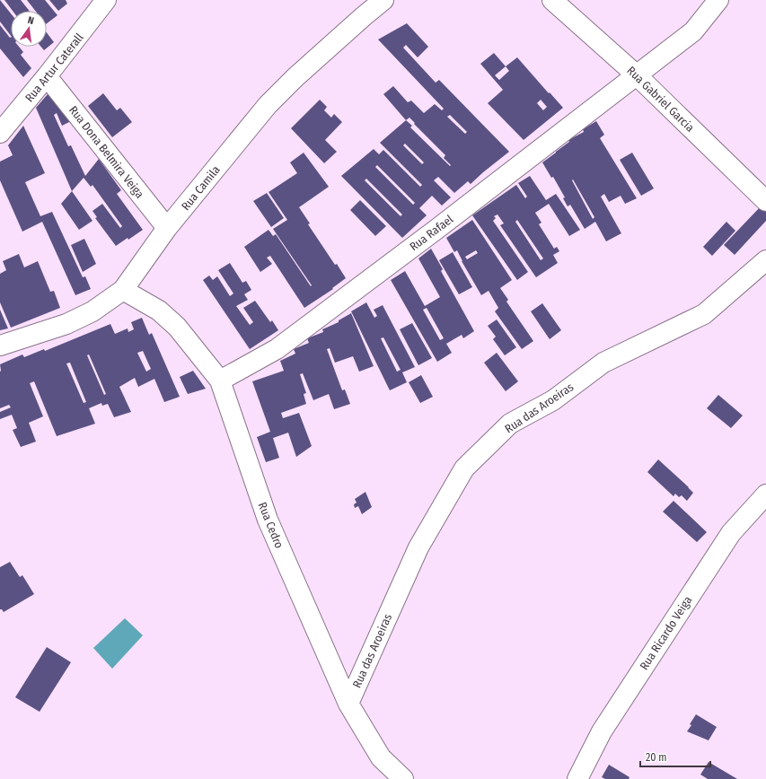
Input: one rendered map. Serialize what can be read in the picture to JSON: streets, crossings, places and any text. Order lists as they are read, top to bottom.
{
  "streets": {
    "street": [
      "Rua Artur Caterall",
      "Rua Gabriel Garcia",
      "Rua Dona Belmira Veiga",
      "Rua Camila",
      "Rua Rafael",
      "Rua das Aroeiras",
      "Rua Cedro",
      "Rua Ricardo Veiga"
    ]
  },
  "crossings": [
    ["Rua Artur Caterall", "Rua Dona Belmira Veiga"],
    ["Rua Gabriel Garcia", "Rua Rafael"],
    ["Rua Dona Belmira Veiga", "Rua Camila"],
    ["Rua Camila", "Rua Cedro"],
    ["Rua Rafael", "Rua Cedro"],
    ["Rua das Aroeiras", "Rua Cedro"]
  ],
  "scale_bar": "20 m",
  "north": "top"
}
